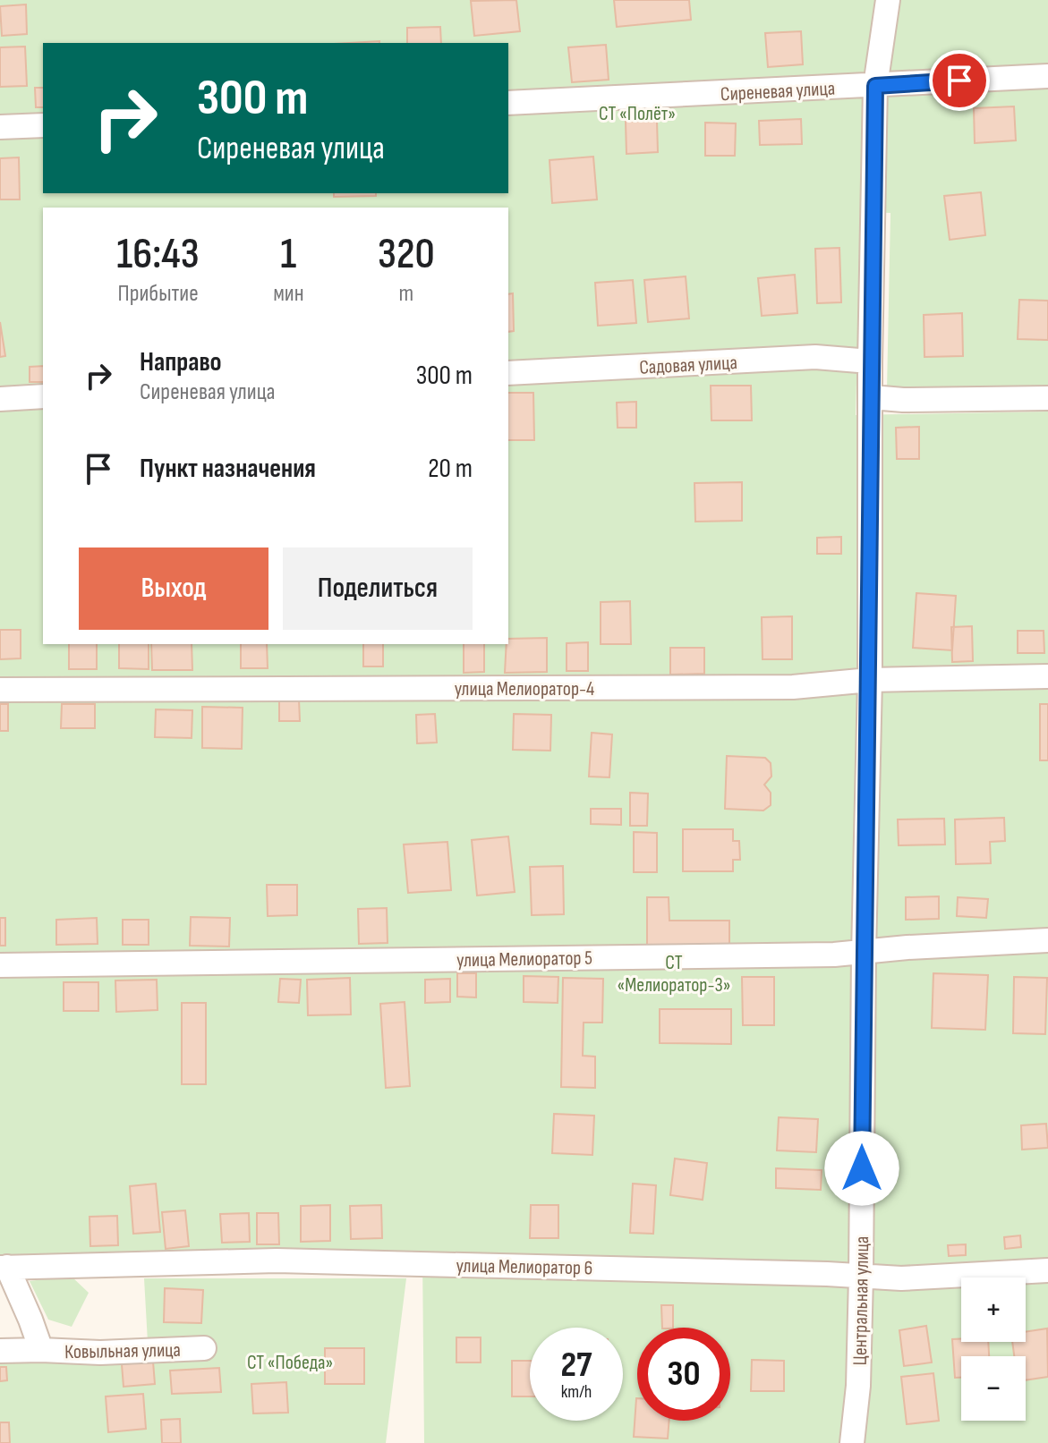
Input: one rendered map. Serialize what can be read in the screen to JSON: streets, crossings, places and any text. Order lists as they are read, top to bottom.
{
  "streets": {
    "street": [
      "Сиреневая улица",
      "Садовая улица",
      "улица Мелиоратор-4",
      "улица Мелиоратор 5",
      "улица Мелиоратор 6",
      "Центральная улица",
      "Ковыльная улица"
    ]
  },
  "crossings": [
    ["Сиреневая улица", "Центральная улица"],
    ["Садовая улица", "Центральная улица"],
    ["улица Мелиоратор-4", "Центральная улица"],
    ["улица Мелиоратор 5", "Центральная улица"],
    ["улица Мелиоратор 6", "Центральная улица"],
    ["улица Мелиоратор 6", "Ковыльная улица"]
  ],
  "parks": ["СТ «Полёт»", "СТ «Мелиоратор-3»", "СТ «Победа»"],
  "page": {
    "turn": ["300 m", "Сиреневая улица"],
    "eta": [
      "16:43",
      "Прибытие",
      "1",
      "мин",
      "320",
      "m"
    ],
    "list": [
      {
        "name": "Направо",
        "note": "Сиреневая улица",
        "value": "300 m"
      },
      {
        "name": "Пункт назначения",
        "value": "20 m"
      }
    ],
    "buttons": ["Выход", "Поделиться"],
    "map_buttons": ["+", "−"],
    "speed": "27 km/h",
    "limit": "30"
  }
}
